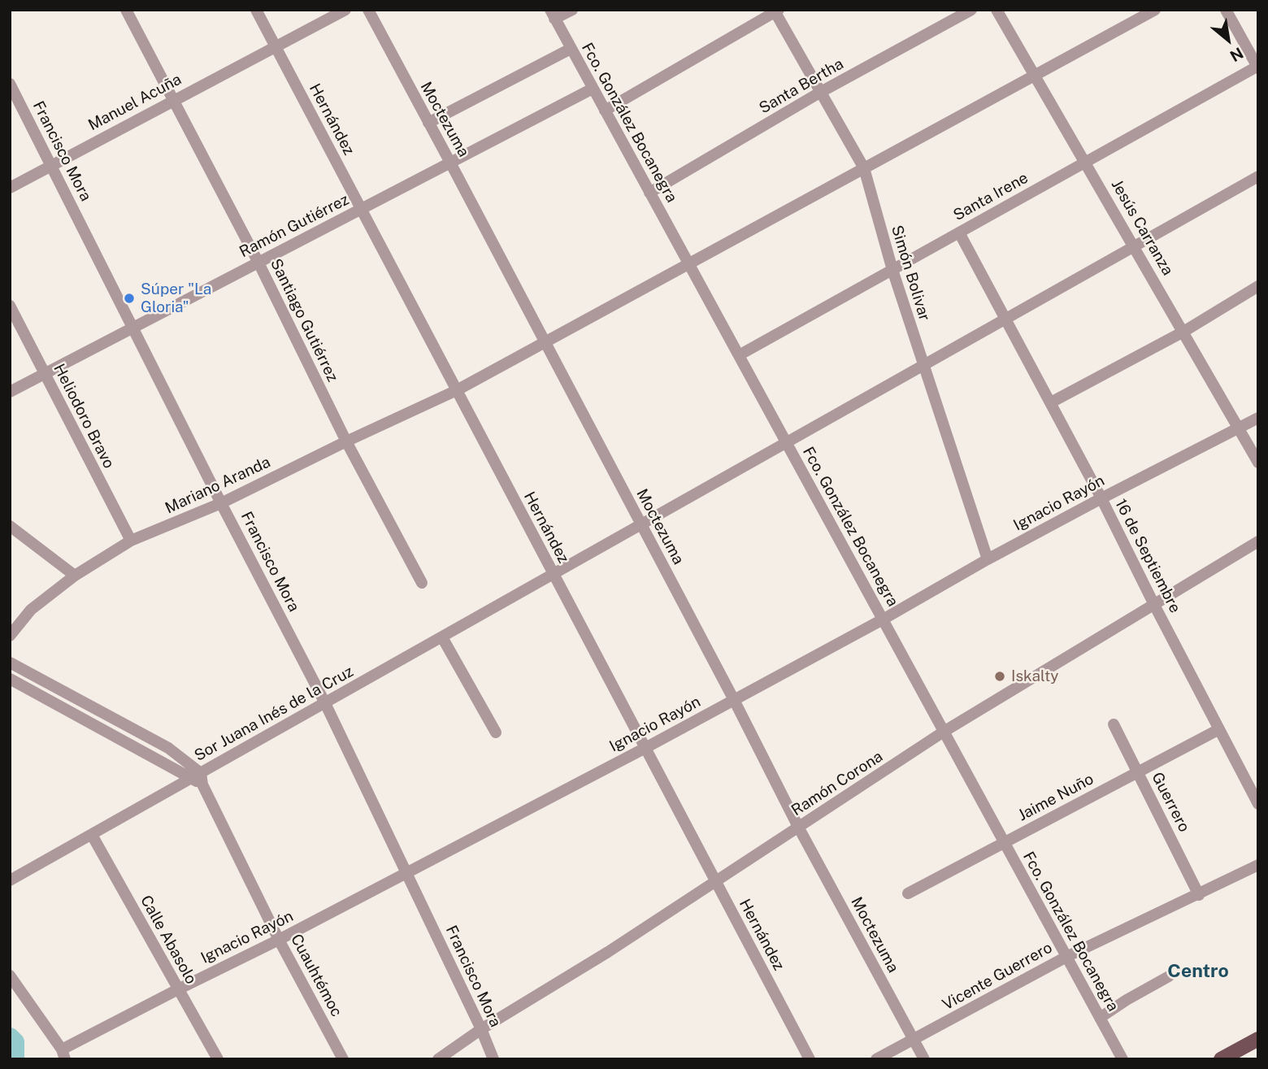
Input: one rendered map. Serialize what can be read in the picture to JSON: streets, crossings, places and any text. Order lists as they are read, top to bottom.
{
  "streets": {
    "street": [
      "Santa Bertha",
      "Manuel Acuña",
      "Hernández",
      "Moctezuma",
      "Fco. González Bocanegra",
      "Francisco Mora",
      "Santa Irene",
      "Ramón Gutiérrez",
      "Jesús Carranza",
      "Simón Bolivar",
      "Santiago Gutiérrez",
      "Heliodoro Bravo",
      "Mariano Aranda",
      "Ignacio Rayón",
      "16 de Septiembre",
      "Sor Juana Inés de la Cruz",
      "Ramón Corona",
      "Jaime Nuño",
      "Guerrero",
      "Calle Abasolo",
      "Cuauhtémoc",
      "Vicente Guerrero"
    ]
  },
  "crossings": [
    ["Santa Bertha", "Fco. González Bocanegra"],
    ["Santa Bertha", "Simón Bolivar"],
    ["Manuel Acuña", "Hernández"],
    ["Manuel Acuña", "Francisco Mora"],
    ["Manuel Acuña", "Santiago Gutiérrez"],
    ["Hernández", "Ramón Gutiérrez"],
    ["Hernández", "Mariano Aranda"],
    ["Hernández", "Ignacio Rayón"],
    ["Hernández", "Sor Juana Inés de la Cruz"],
    ["Hernández", "Ramón Corona"],
    ["Moctezuma", "Ramón Gutiérrez"],
    ["Moctezuma", "Mariano Aranda"],
    ["Moctezuma", "Ignacio Rayón"],
    ["Moctezuma", "Sor Juana Inés de la Cruz"],
    ["Moctezuma", "Ramón Corona"],
    ["Moctezuma", "Vicente Guerrero"],
    ["Fco. González Bocanegra", "Santa Irene"],
    ["Fco. González Bocanegra", "Ramón Gutiérrez"],
    ["Fco. González Bocanegra", "Mariano Aranda"],
    ["Fco. González Bocanegra", "Ignacio Rayón"],
    ["Fco. González Bocanegra", "Sor Juana Inés de la Cruz"],
    ["Fco. González Bocanegra", "Ramón Corona"],
    ["Fco. González Bocanegra", "Jaime Nuño"],
    ["Fco. González Bocanegra", "Vicente Guerrero"],
    ["Francisco Mora", "Ramón Gutiérrez"],
    ["Francisco Mora", "Mariano Aranda"],
    ["Francisco Mora", "Ignacio Rayón"],
    ["Francisco Mora", "Sor Juana Inés de la Cruz"],
    ["Francisco Mora", "Ramón Corona"],
    ["Santa Irene", "Jesús Carranza"],
    ["Santa Irene", "Simón Bolivar"],
    ["Santa Irene", "16 de Septiembre"],
    ["Ramón Gutiérrez", "Santiago Gutiérrez"],
    ["Ramón Gutiérrez", "Heliodoro Bravo"],
    ["Jesús Carranza", "Mariano Aranda"],
    ["Jesús Carranza", "Ignacio Rayón"],
    ["Jesús Carranza", "Sor Juana Inés de la Cruz"],
    ["Simón Bolivar", "Mariano Aranda"],
    ["Simón Bolivar", "Ignacio Rayón"],
    ["Simón Bolivar", "Sor Juana Inés de la Cruz"],
    ["Santiago Gutiérrez", "Mariano Aranda"],
    ["Heliodoro Bravo", "Mariano Aranda"],
    ["Ignacio Rayón", "16 de Septiembre"],
    ["Ignacio Rayón", "Calle Abasolo"],
    ["Ignacio Rayón", "Cuauhtémoc"],
    ["16 de Septiembre", "Sor Juana Inés de la Cruz"],
    ["16 de Septiembre", "Ramón Corona"],
    ["16 de Septiembre", "Jaime Nuño"],
    ["Sor Juana Inés de la Cruz", "Calle Abasolo"],
    ["Sor Juana Inés de la Cruz", "Cuauhtémoc"],
    ["Jaime Nuño", "Guerrero"],
    ["Guerrero", "Vicente Guerrero"]
  ],
  "districts": ["Centro"],
  "places": ["Súper \"La Gloria\"", "Iskalty"],
  "north": "bottom right"
}
